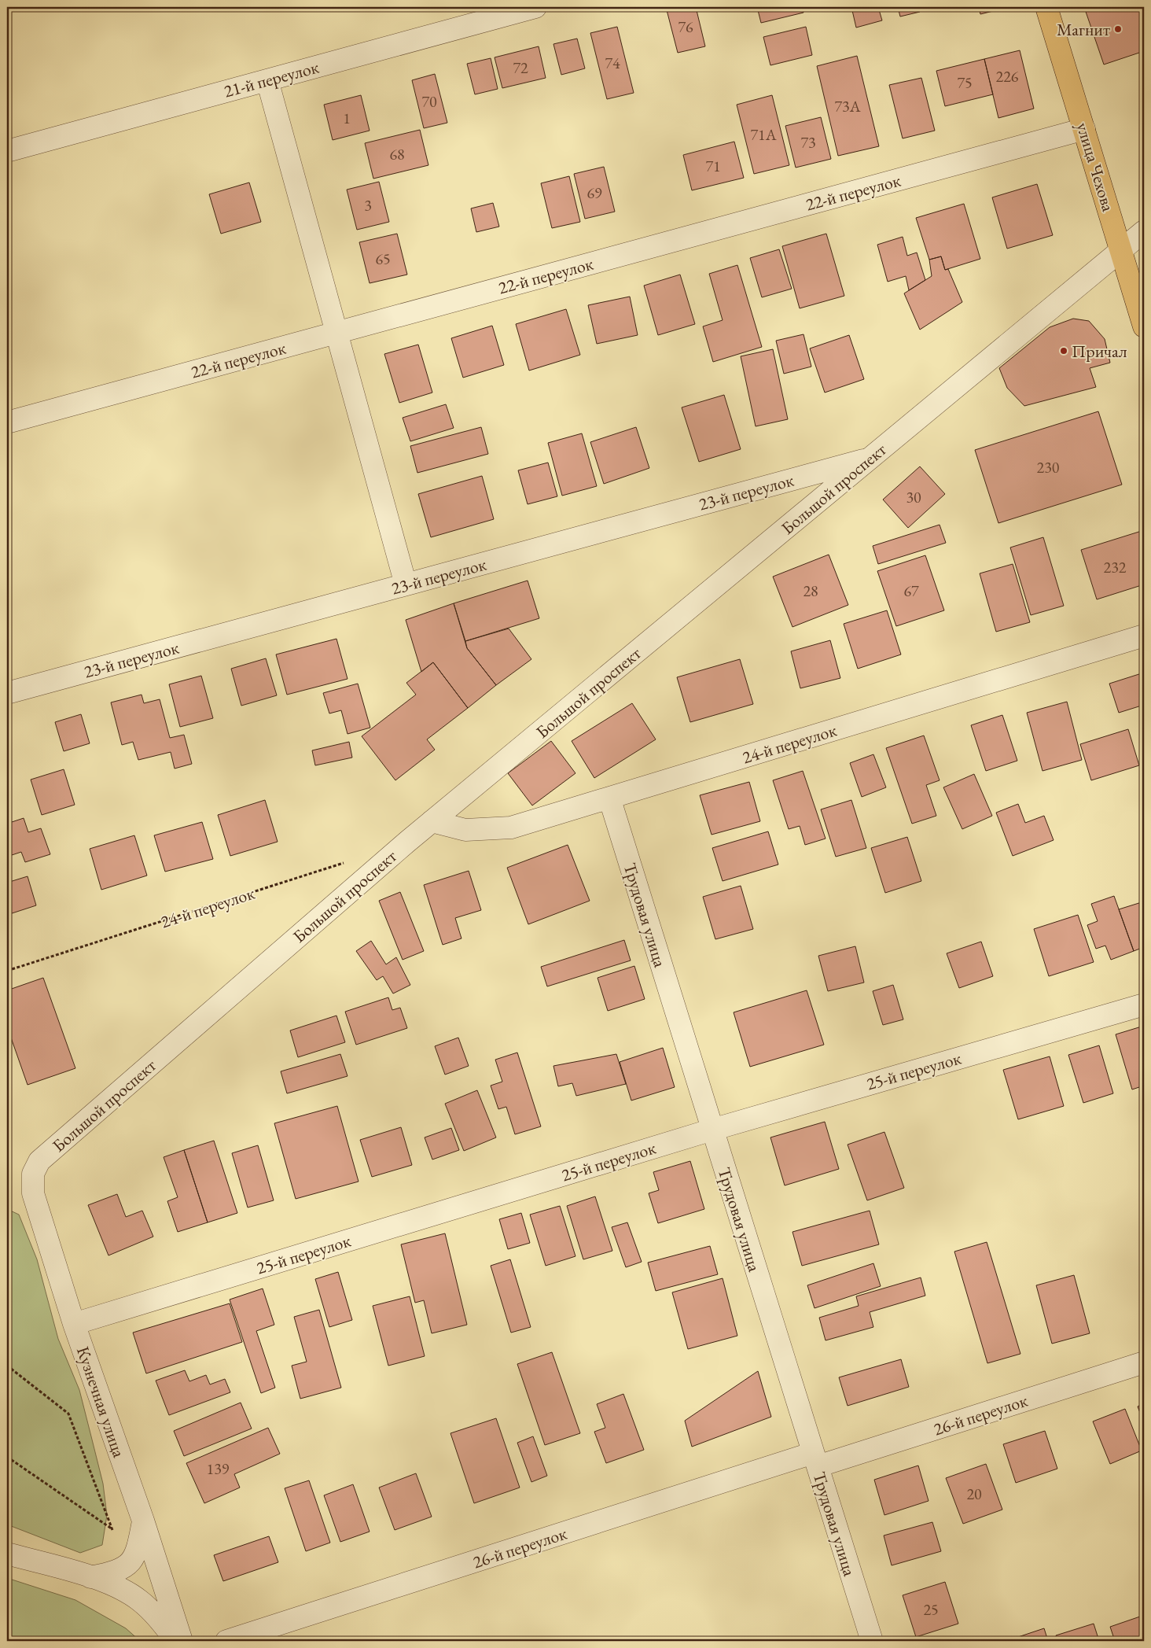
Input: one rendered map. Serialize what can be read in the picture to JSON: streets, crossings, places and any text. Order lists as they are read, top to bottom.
{
  "streets": {
    "main road": ["улица Чехова"],
    "street": [
      "21-й переулок",
      "22-й переулок",
      "Большой проспект",
      "23-й переулок",
      "24-й переулок",
      "Трудовая улица",
      "25-й переулок",
      "Кузнечная улица",
      "26-й переулок"
    ]
  },
  "crossings": [
    ["улица Чехова", "22-й переулок"],
    ["улица Чехова", "Большой проспект"],
    ["Большой проспект", "23-й переулок"],
    ["Большой проспект", "24-й переулок"],
    ["Большой проспект", "Кузнечная улица"],
    ["24-й переулок", "Трудовая улица"],
    ["Трудовая улица", "25-й переулок"],
    ["Трудовая улица", "26-й переулок"],
    ["25-й переулок", "Кузнечная улица"]
  ],
  "places": ["Магнит", "Причал"],
  "house_numbers": [
    "76",
    "74",
    "72",
    "226",
    "75",
    "70",
    "73А",
    "1",
    "71А",
    "73",
    "68",
    "71",
    "69",
    "3",
    "65",
    "230",
    "30",
    "232",
    "28",
    "67",
    "139",
    "20",
    "25"
  ]
}
